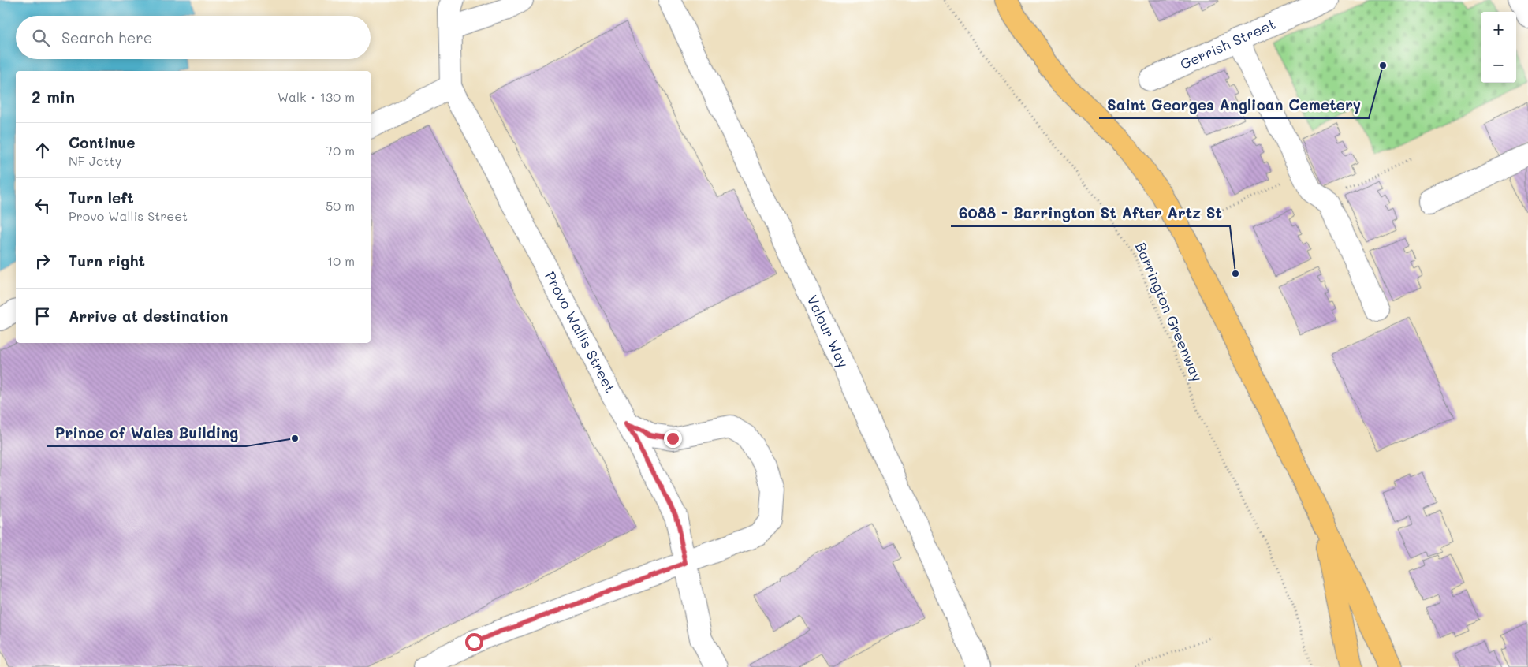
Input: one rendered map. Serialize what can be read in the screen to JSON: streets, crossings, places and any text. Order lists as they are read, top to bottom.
{
  "streets": {
    "street": ["Gerrish Street", "Provo Wallis Street", "Valour Way"],
    "path": ["Barrington Greenway"]
  },
  "places": ["Saint Georges Anglican Cemetery", "6088 - Barrington St After Artz St", "Prince of Wales Building"],
  "page": {
    "map_buttons": ["+", "−"],
    "search": "Search here",
    "heading": ["2 min", "Walk · 130 m"],
    "list": [
      ["Continue", "NF Jetty", "70 m"],
      ["Turn left", "Provo Wallis Street", "50 m"],
      ["Turn right", "10 m"],
      "Arrive at destination"
    ]
  }
}
